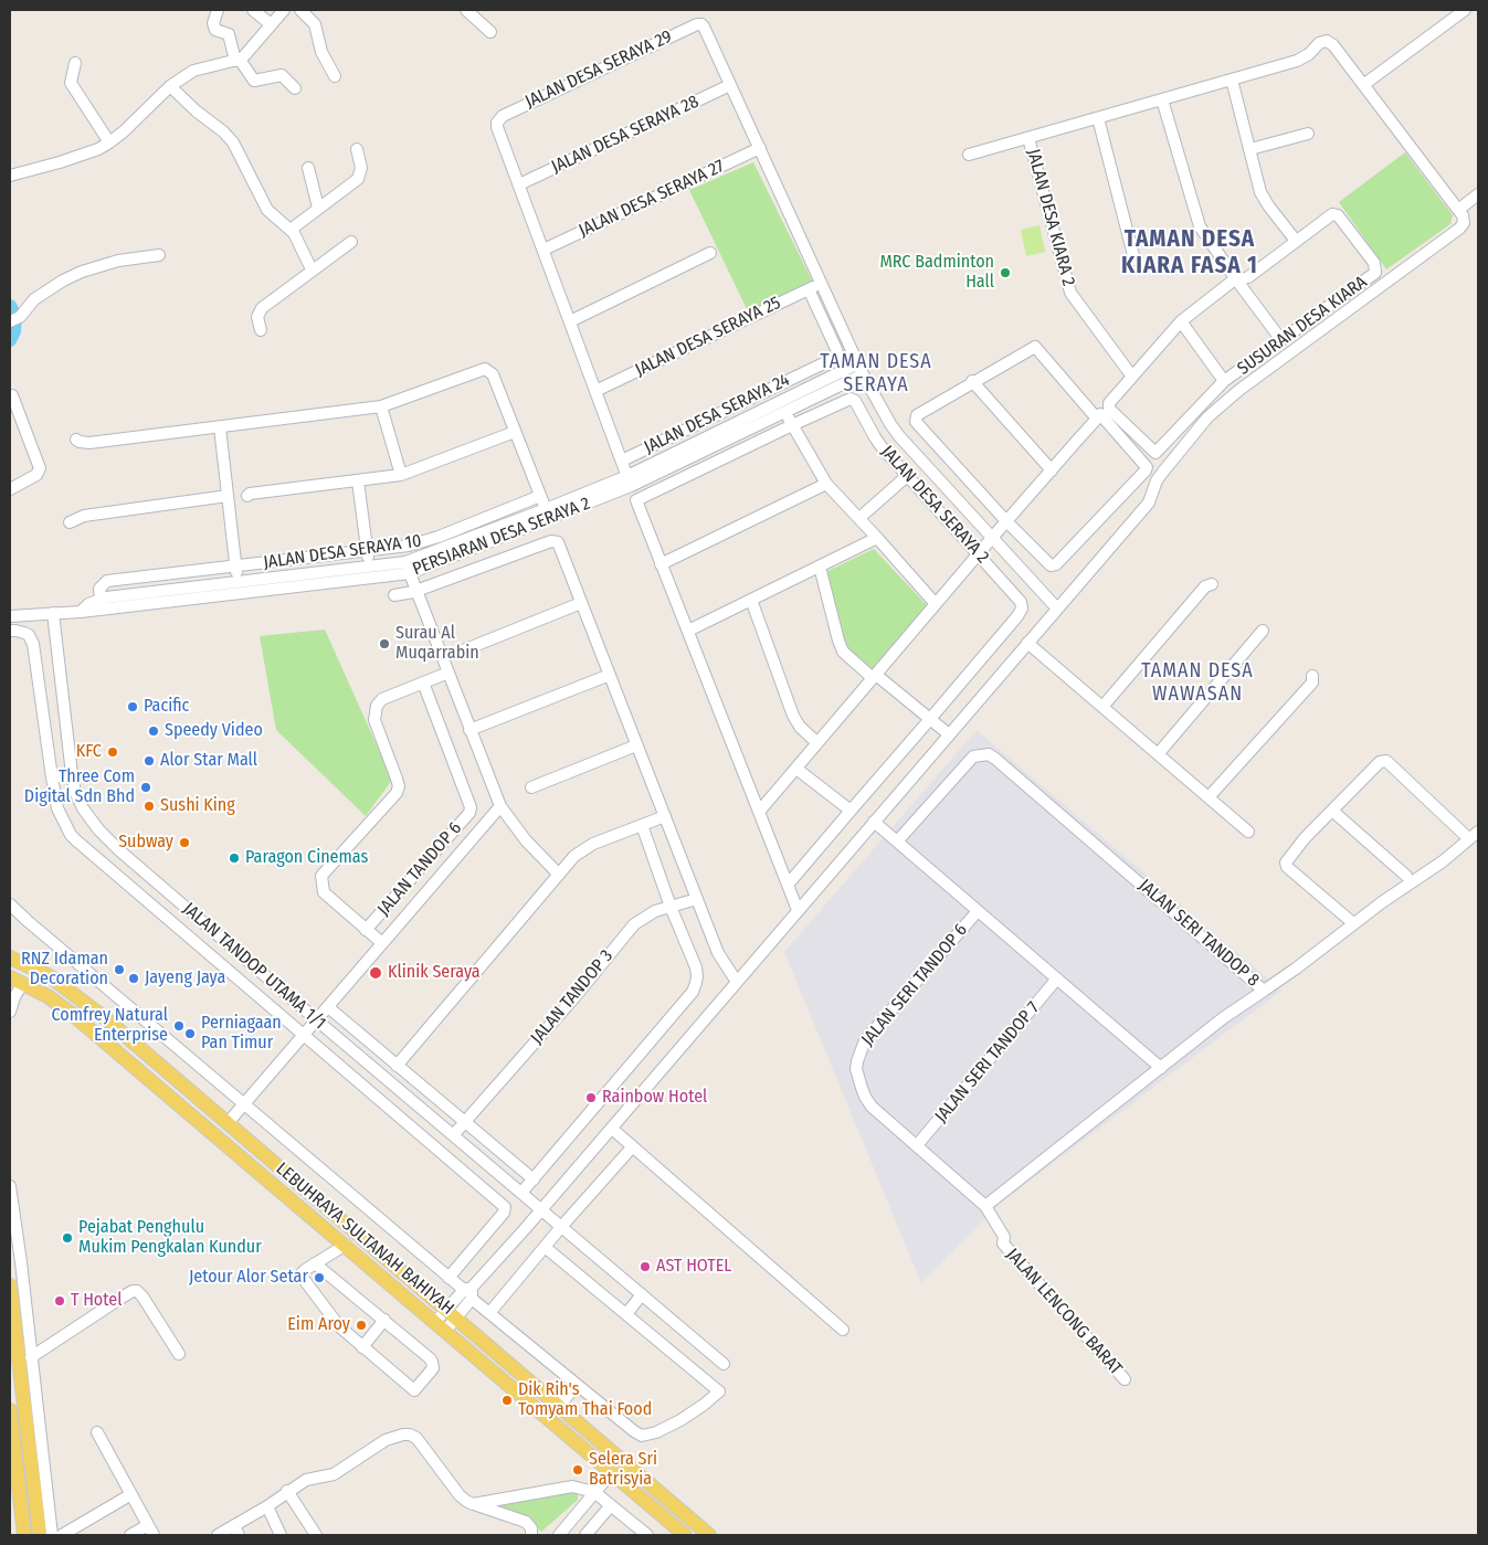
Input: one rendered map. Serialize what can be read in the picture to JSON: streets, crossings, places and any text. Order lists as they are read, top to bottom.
{
  "streets": {
    "main road": ["LEBUHRAYA SULTANAH BAHIYAH"],
    "street": [
      "JALAN DESA SERAYA 29",
      "JALAN DESA SERAYA 28",
      "JALAN DESA SERAYA 27",
      "JALAN DESA KIARA 2",
      "SUSURAN DESA KIARA",
      "JALAN DESA SERAYA 25",
      "JALAN DESA SERAYA 24",
      "JALAN DESA SERAYA 2",
      "PERSIARAN DESA SERAYA 2",
      "JALAN DESA SERAYA 10",
      "JALAN TANDOP 6",
      "JALAN SERI TANDOP 8",
      "JALAN TANDOP UTAMA 1/1",
      "JALAN SERI TANDOP 6",
      "JALAN TANDOP 3",
      "JALAN SERI TANDOP 7",
      "JALAN LENCONG BARAT"
    ]
  },
  "crossings": [
    ["JALAN DESA SERAYA 29", "JALAN DESA SERAYA 28"],
    ["JALAN DESA KIARA 2", "SUSURAN DESA KIARA"],
    ["JALAN DESA SERAYA 25", "JALAN DESA SERAYA 24"],
    ["PERSIARAN DESA SERAYA 2", "JALAN DESA SERAYA 10"],
    ["JALAN SERI TANDOP 8", "JALAN SERI TANDOP 6"],
    ["JALAN SERI TANDOP 8", "JALAN LENCONG BARAT"],
    ["JALAN TANDOP UTAMA 1/1", "JALAN TANDOP 3"],
    ["JALAN SERI TANDOP 6", "JALAN SERI TANDOP 7"],
    ["JALAN SERI TANDOP 6", "JALAN LENCONG BARAT"]
  ],
  "districts": ["TAMAN DESA KIARA FASA 1", "TAMAN DESA SERAYA", "TAMAN DESA WAWASAN"],
  "places": [
    "MRC Badminton Hall",
    "Surau Al Muqarrabin",
    "Pacific",
    "Speedy Video",
    "KFC",
    "Alor Star Mall",
    "Three Com Digital Sdn Bhd",
    "Sushi King",
    "Subway",
    "Paragon Cinemas",
    "RNZ Idaman Decoration",
    "Klinik Seraya",
    "Jayeng Jaya",
    "Comfrey Natural Enterprise",
    "Perniagaan Pan Timur",
    "Rainbow Hotel",
    "Pejabat Penghulu Mukim Pengkalan Kundur",
    "AST HOTEL",
    "Jetour Alor Setar",
    "T Hotel",
    "Eim Aroy",
    "Dik Rih's Tomyam Thai Food",
    "Selera Sri Batrisyia"
  ]
}
